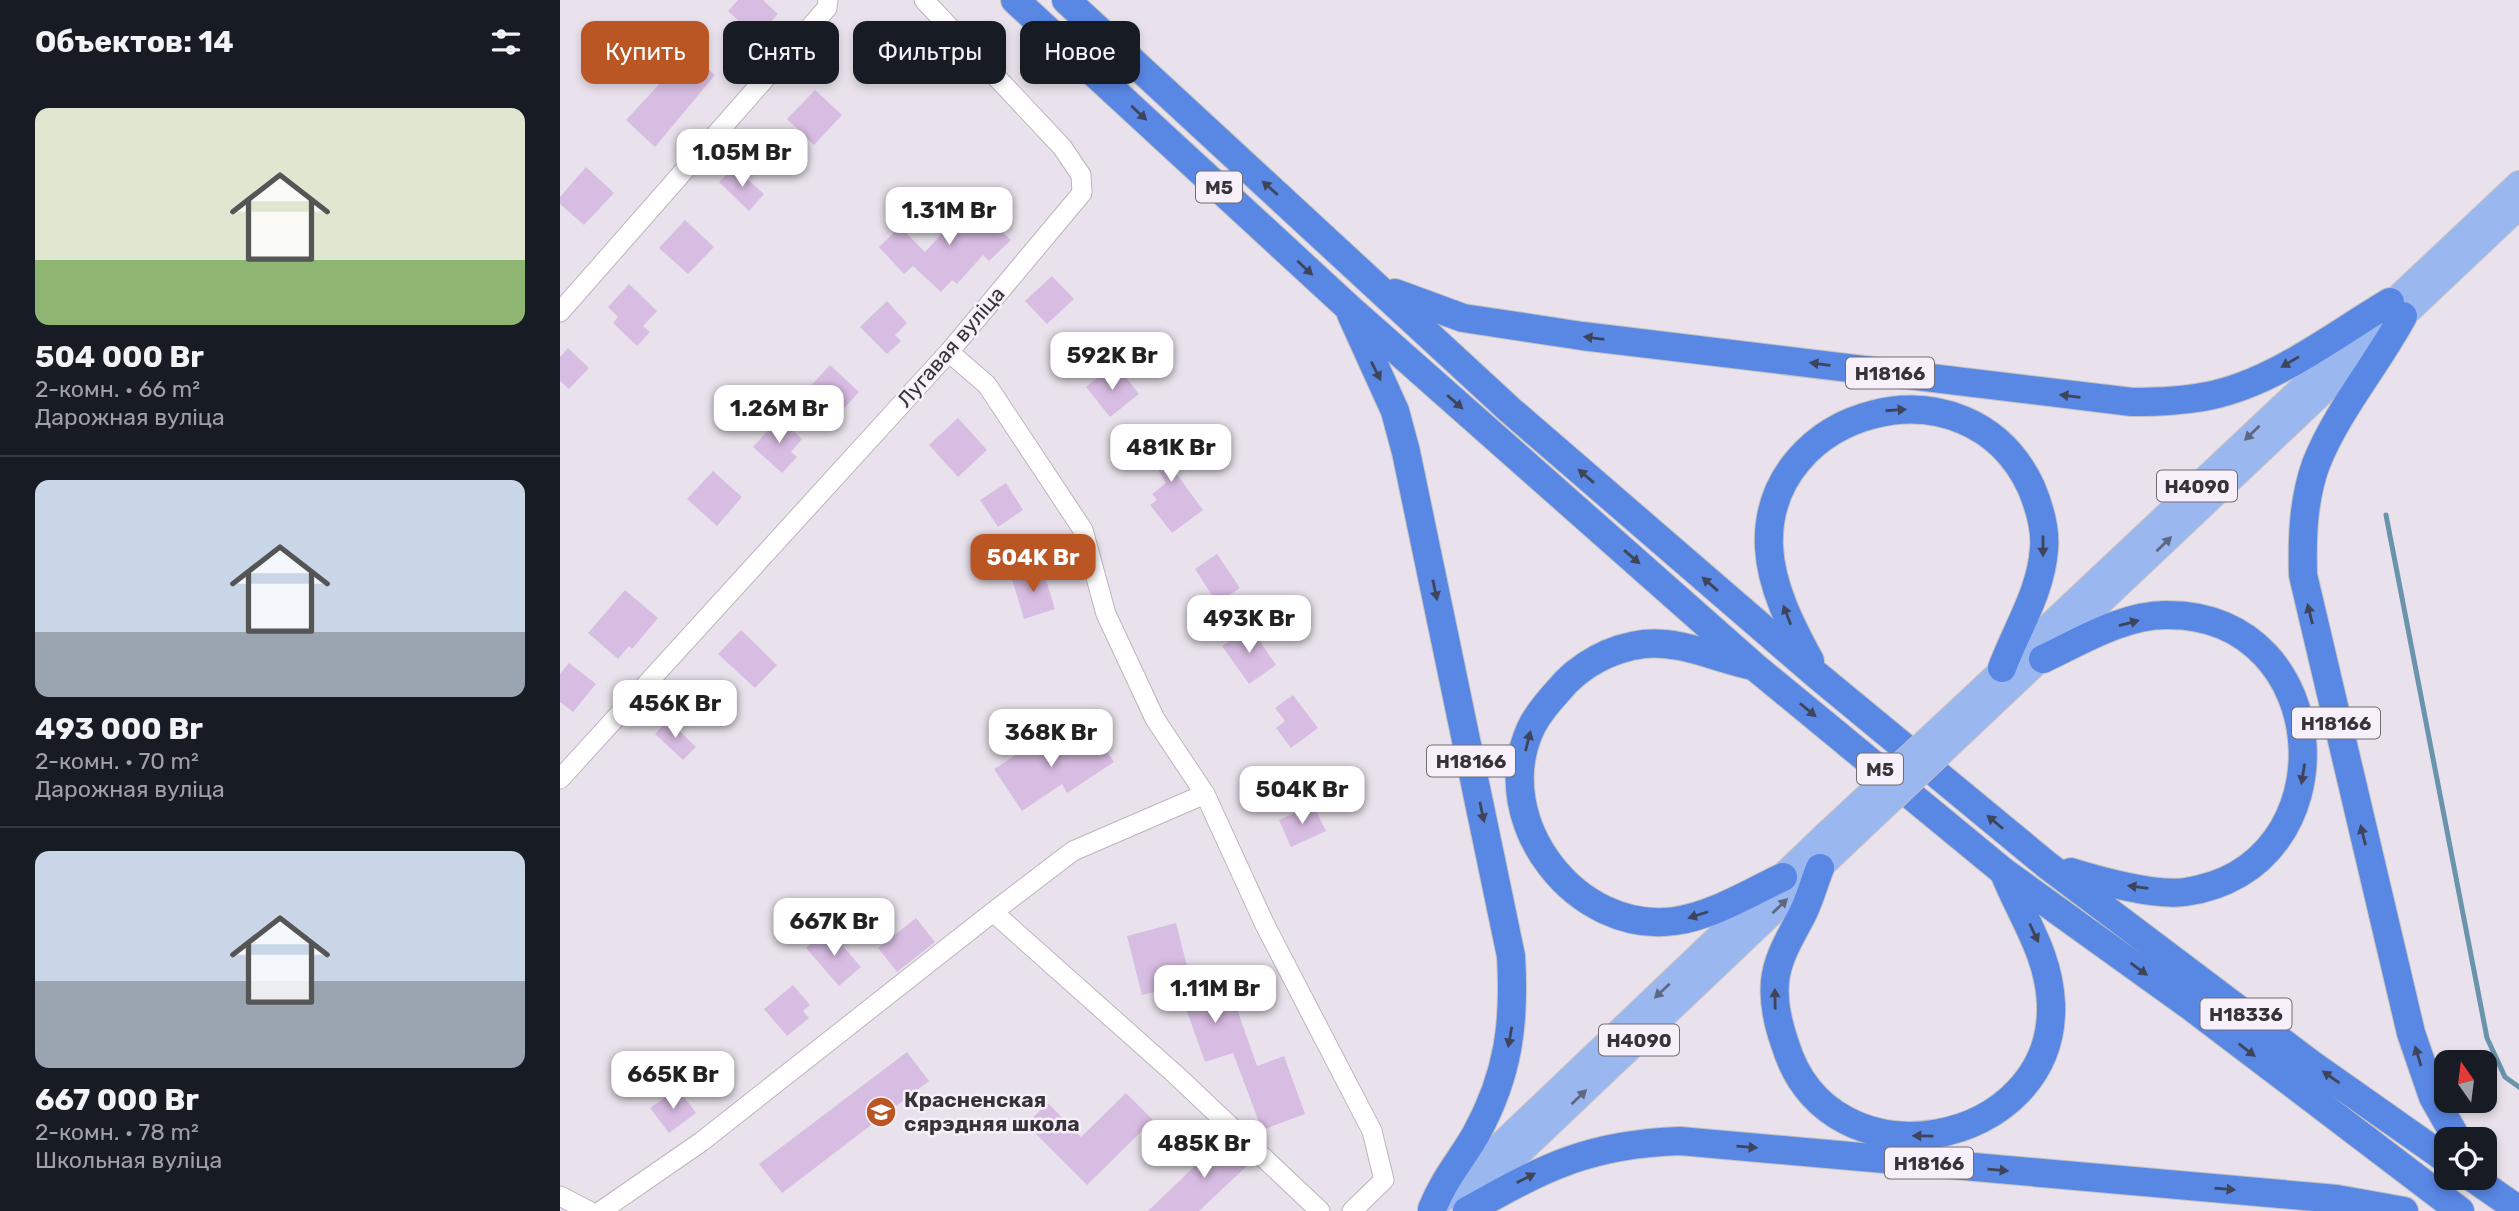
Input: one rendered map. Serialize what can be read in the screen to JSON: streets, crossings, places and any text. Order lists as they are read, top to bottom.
{
  "streets": {
    "highway": ["М5", "Н18166", "Н18336"],
    "main road": ["Н4090"],
    "street": ["Лугавая вуліца"]
  },
  "crossings": [
    ["М5", "Н18166"],
    ["М5", "Н18336"],
    ["Н18166", "Н4090"],
    ["Н18166", "Н18336"]
  ],
  "places": {
    "school or university": ["Красненская сярэдняя школа"]
  },
  "north": "top",
  "page": {
    "heading": "Объектов: 14",
    "chip": [
      "Купить",
      "Снять",
      "Фильтры",
      "Новое"
    ],
    "list": [
      {
        "name": "504 000 Br",
        "note": "2-комн. · 66 m² · Дарожная вуліца"
      },
      {
        "name": "493 000 Br",
        "note": "2-комн. · 70 m² · Дарожная вуліца"
      },
      {
        "name": "667 000 Br",
        "note": "2-комн. · 78 m² · Школьная вуліца"
      }
    ],
    "price": [
      "1.05M Br",
      "1.31M Br",
      "592K Br",
      "1.26M Br",
      "481K Br",
      "504K Br",
      "493K Br",
      "456K Br",
      "368K Br",
      "504K Br",
      "667K Br",
      "1.11M Br",
      "665K Br",
      "485K Br"
    ]
  }
}
